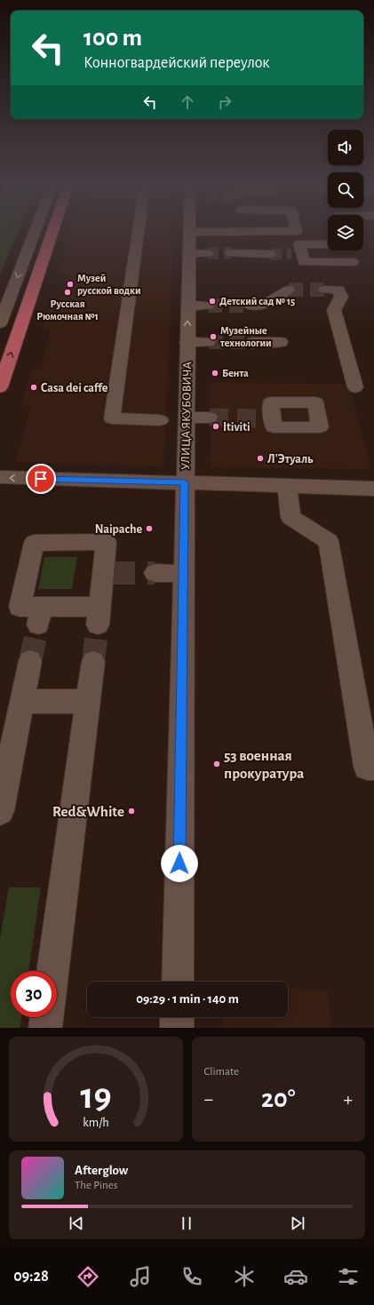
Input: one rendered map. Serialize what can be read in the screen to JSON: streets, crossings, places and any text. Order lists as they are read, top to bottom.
{
  "streets": {
    "street": ["УЛИЦА ЯКУБОВИЧА"]
  },
  "places": [
    "Музей русской водки",
    "Русская Рюмочная №1",
    "Детский сад № 15",
    "Музейные технологии",
    "Бента",
    "Casa dei caffe",
    "Itiviti",
    "Л'Этуаль",
    "Naipache",
    "53 военная прокуратура",
    "Red&White"
  ],
  "page": {
    "turn": ["100 m", "Конногвардейский переулок"],
    "limit": "30",
    "trip": "09:29 · 1 min · 140 m",
    "tile": "Climate",
    "heat": ["−", "20°", "+"],
    "song": ["Afterglow", "The Pines"],
    "tabs": "09:28",
    "gauge": ["19", "km/h"]
  }
}
